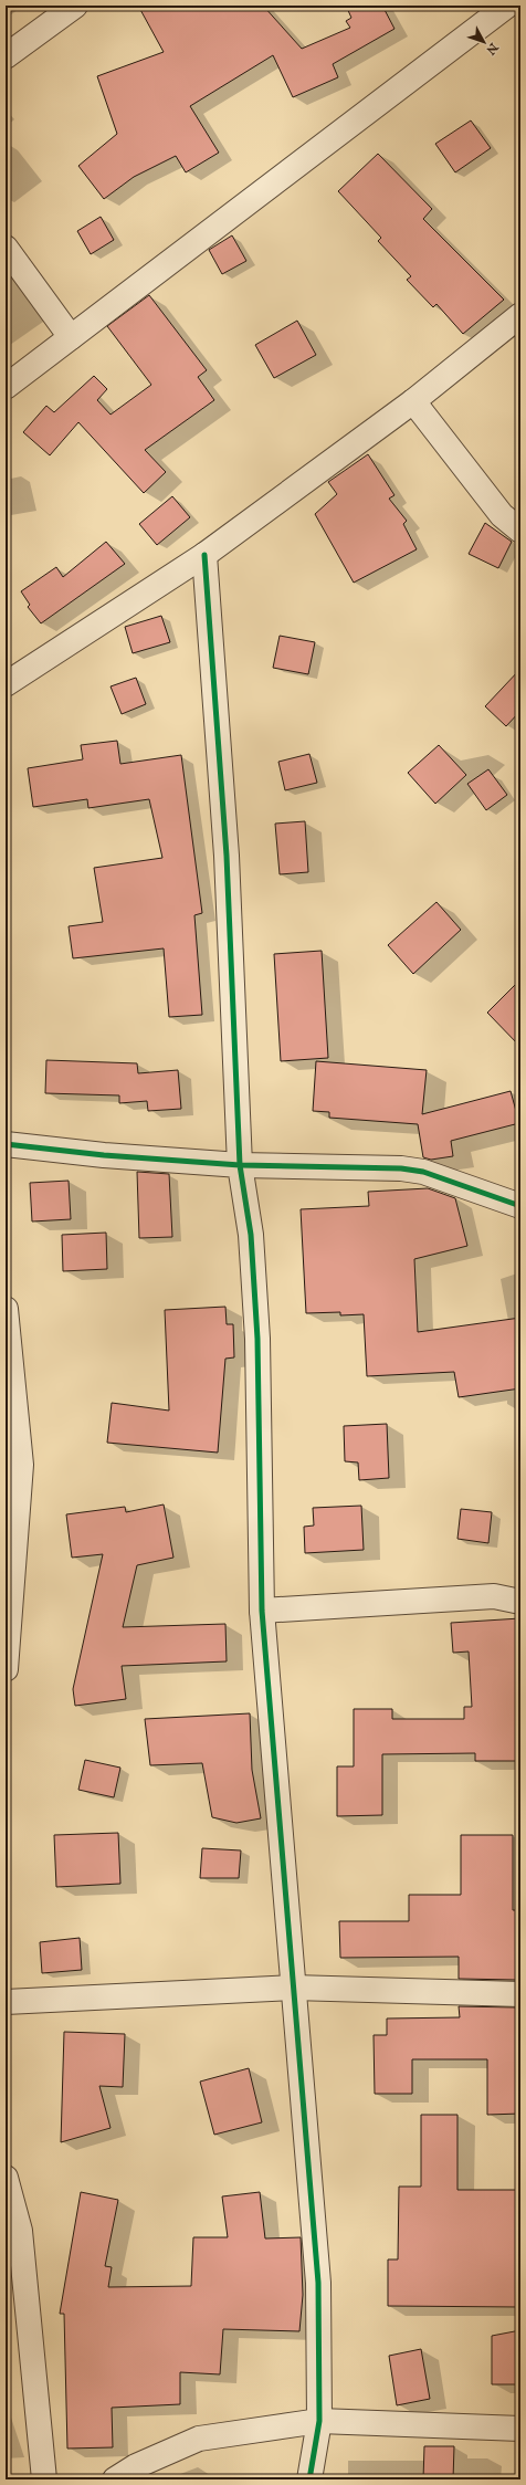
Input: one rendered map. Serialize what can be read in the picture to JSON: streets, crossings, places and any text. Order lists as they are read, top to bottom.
{
  "north": "bottom right"
}
